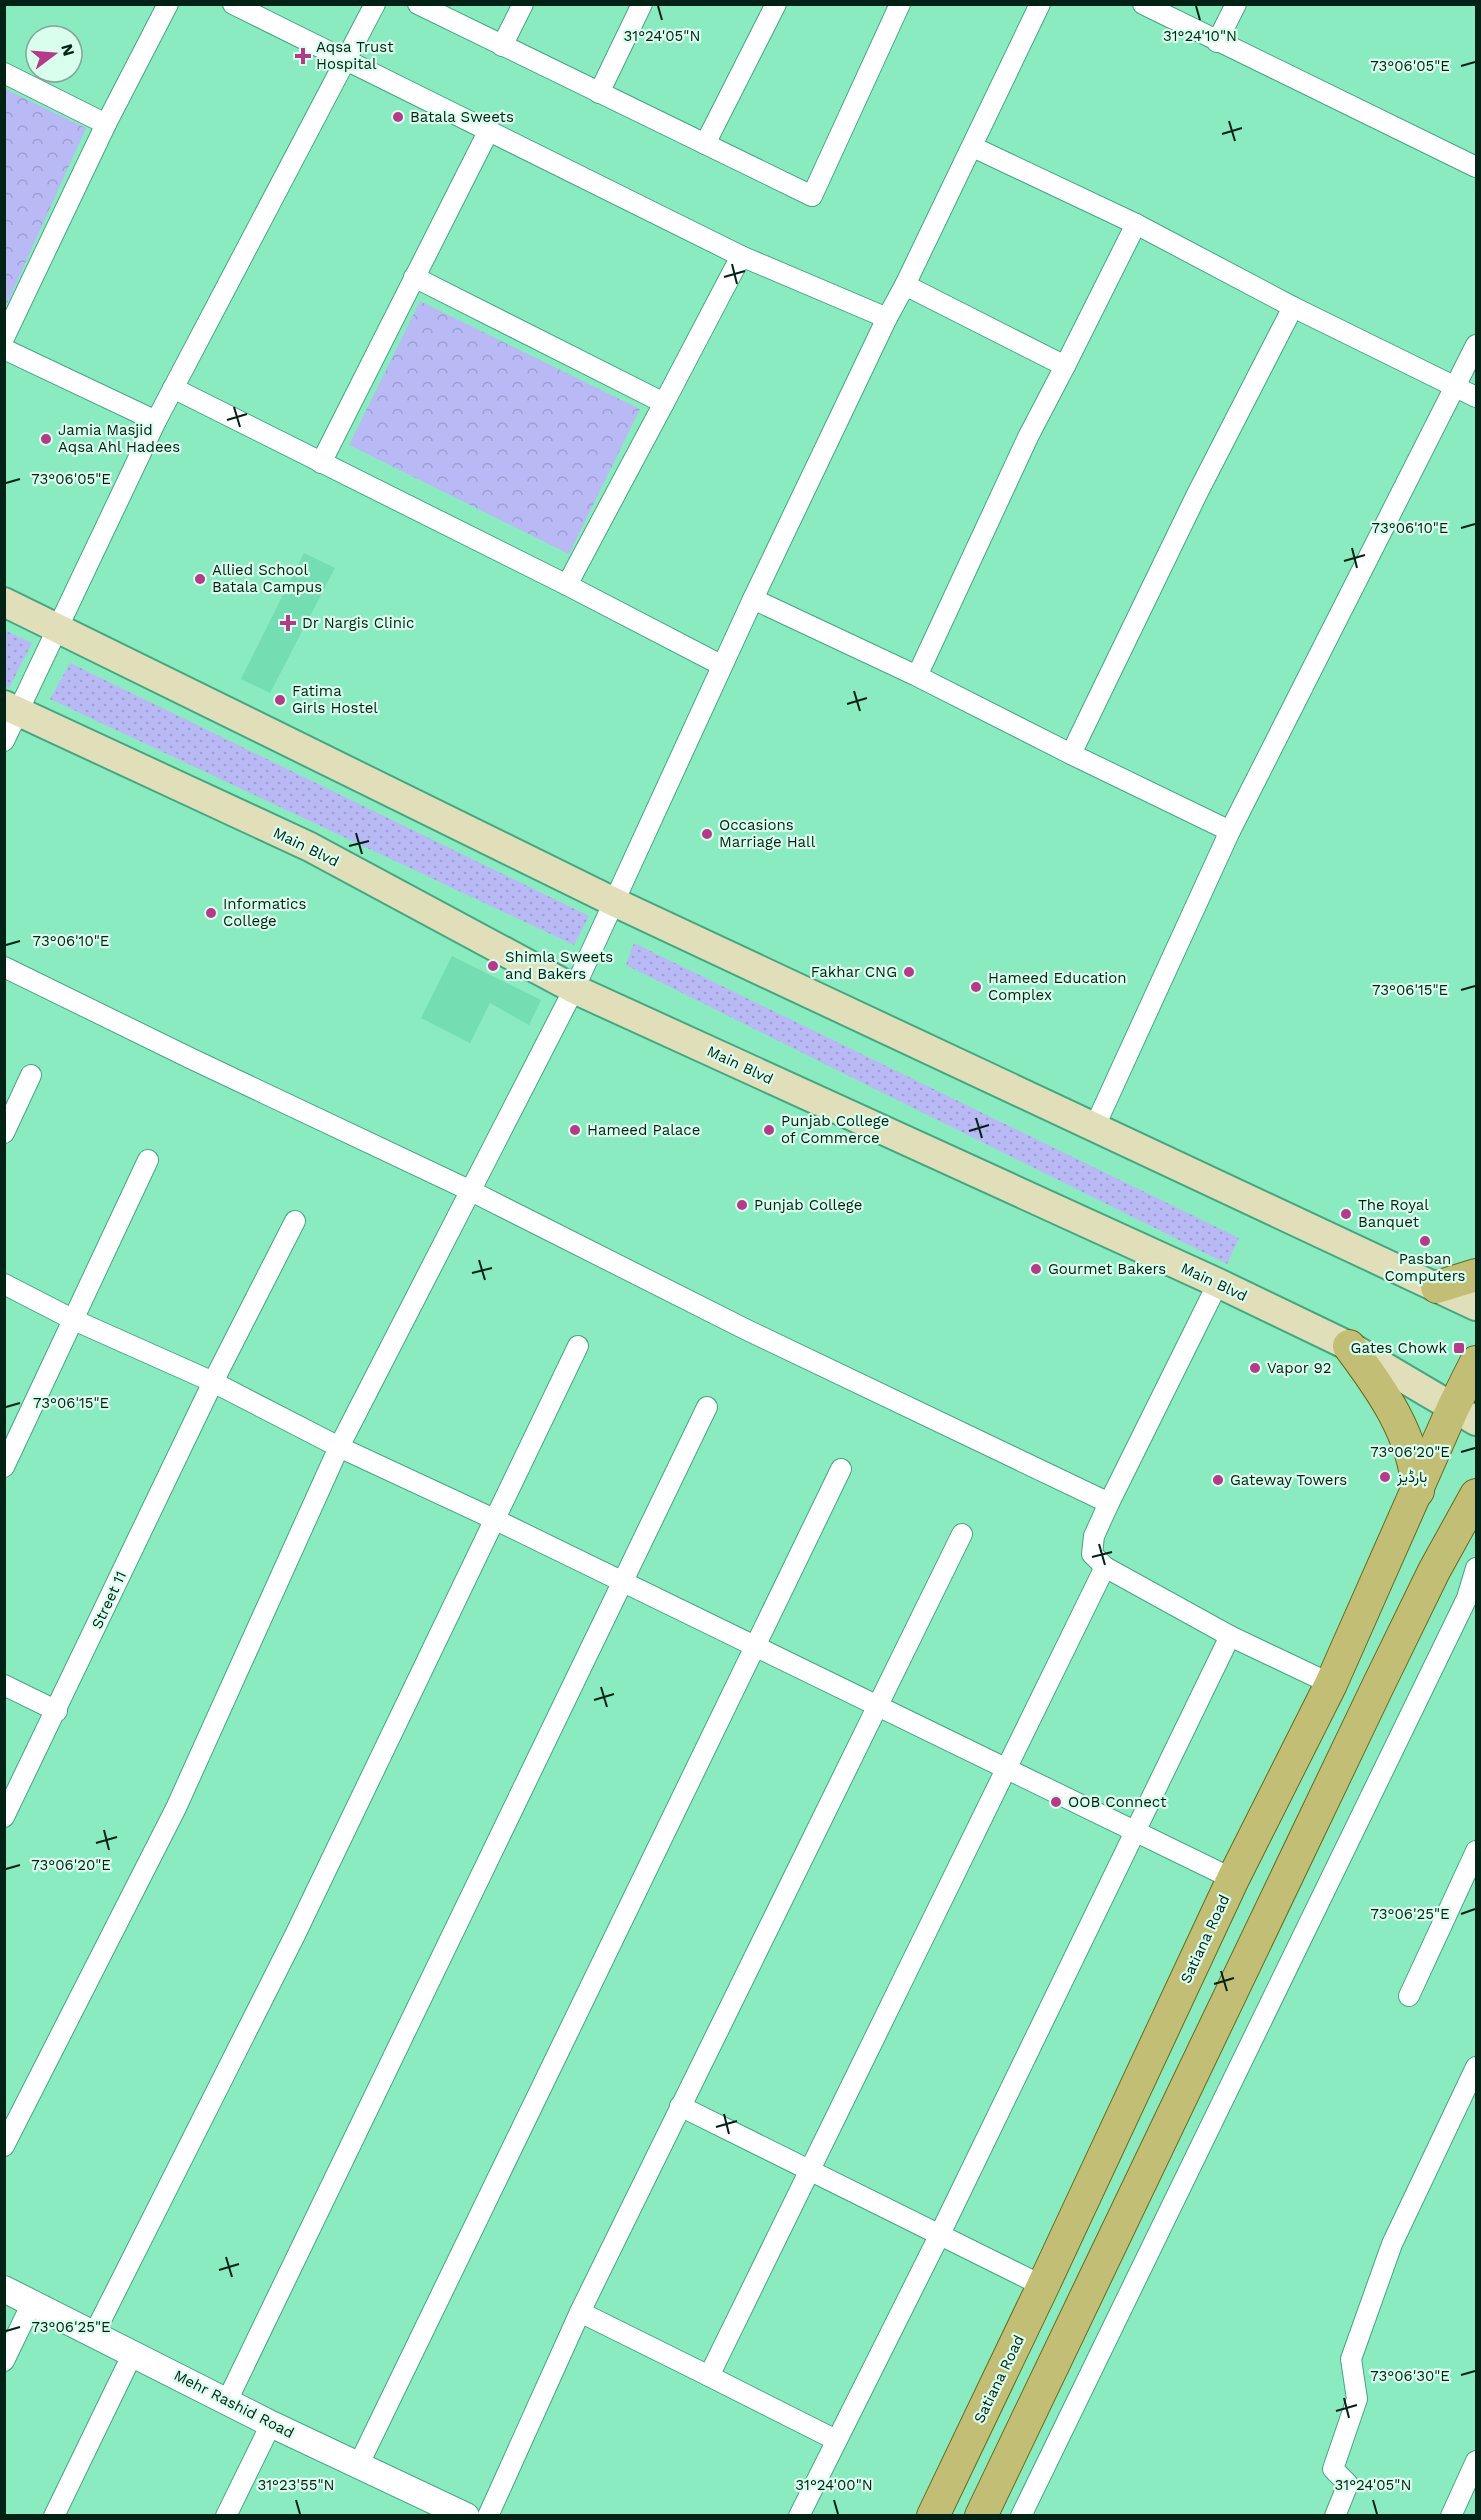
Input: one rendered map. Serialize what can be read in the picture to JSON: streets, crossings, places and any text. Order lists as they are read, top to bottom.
{
  "streets": {
    "main road": ["Main Blvd", "Satiana Road"],
    "street": ["Street 11", "Mehr Rashid Road"]
  },
  "crossings": [
    ["Main Blvd", "Satiana Road"]
  ],
  "places": {
    "health": ["Aqsa Trust Hospital", "Dr Nargis Clinic"],
    "other": [
      "Batala Sweets",
      "Jamia Masjid Aqsa Ahl Hadees",
      "Allied School Batala Campus",
      "Fatima Girls Hostel",
      "Occasions Marriage Hall",
      "Informatics College",
      "Shimla Sweets and Bakers",
      "Fakhar CNG",
      "Hameed Education Complex",
      "Hameed Palace",
      "Punjab College of Commerce",
      "Punjab College",
      "The Royal Banquet",
      "Pasban Computers",
      "Gourmet Bakers",
      "Vapor 92",
      "ہارڈیز",
      "Gateway Towers",
      "OOB Connect"
    ],
    "transit": ["Gates Chowk"]
  },
  "north": "right",
  "coordinates": [
    "31°24'05\"N",
    "31°24'10\"N",
    "73°06'05\"E",
    "73°06'10\"E",
    "73°06'15\"E",
    "73°06'20\"E",
    "73°06'25\"E",
    "73°06'30\"E",
    "31°23'55\"N",
    "31°24'00\"N"
  ]
}
